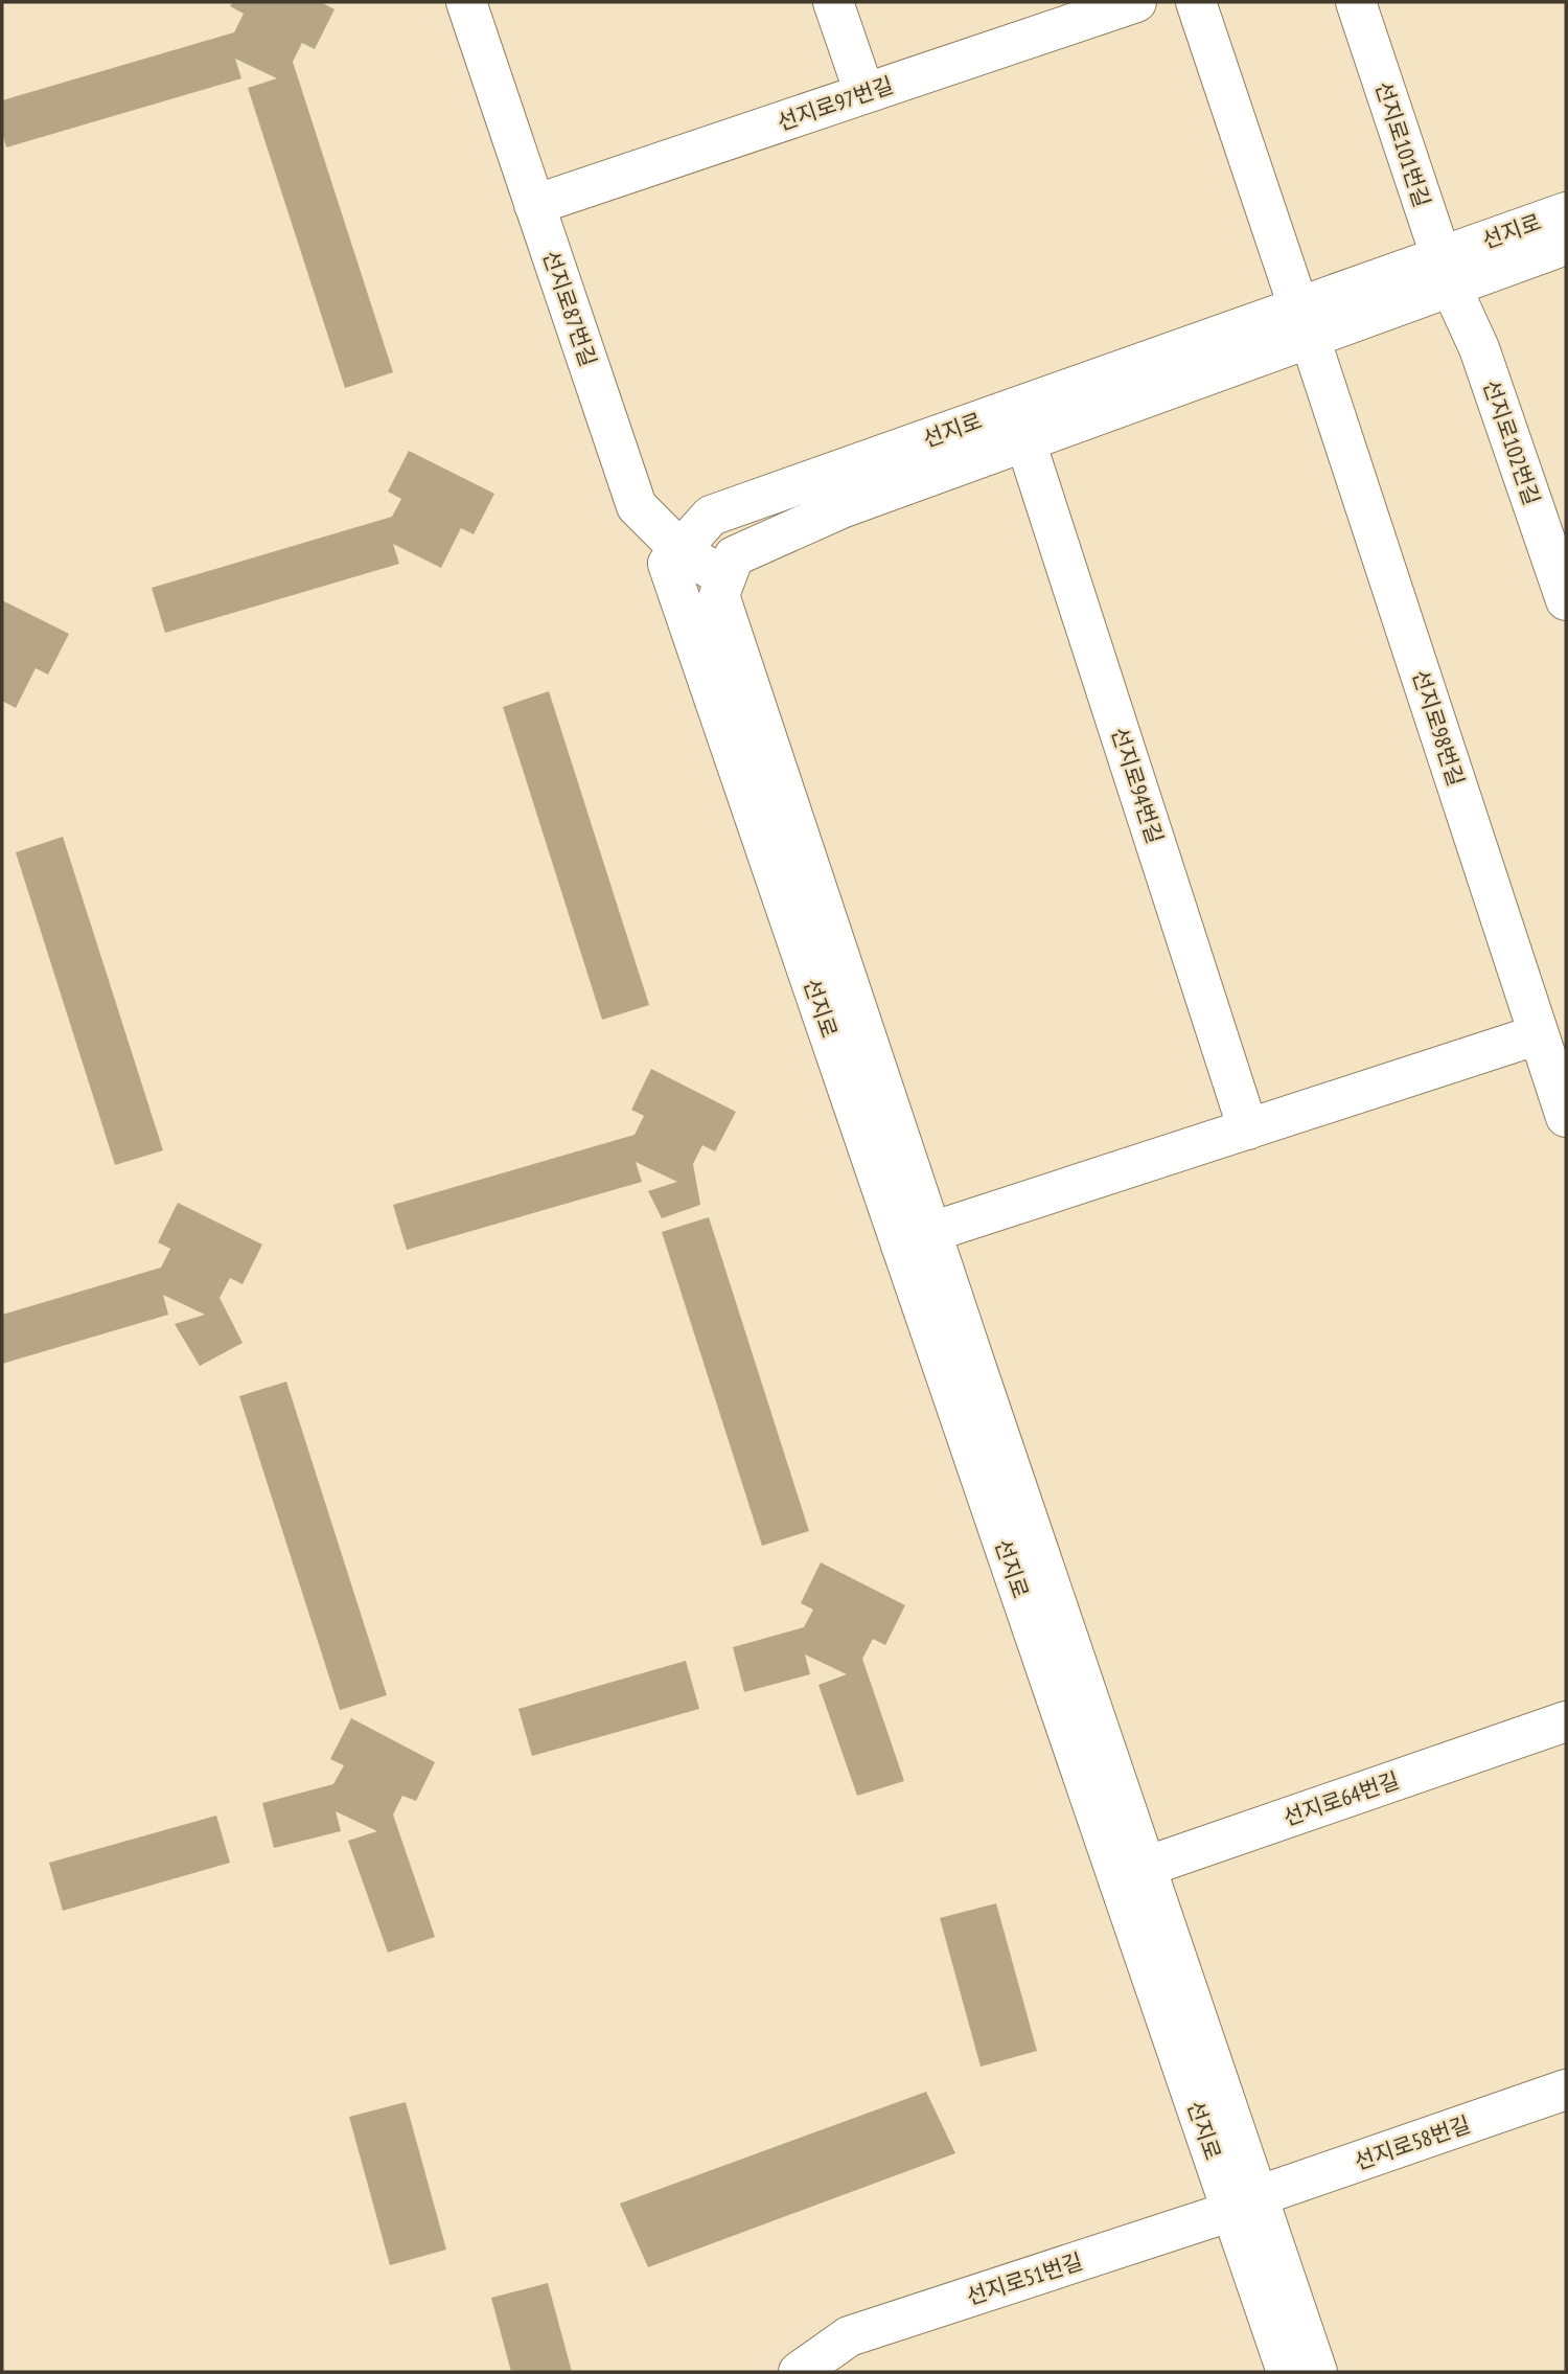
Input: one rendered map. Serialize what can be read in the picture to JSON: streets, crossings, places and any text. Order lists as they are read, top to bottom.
{
  "streets": {
    "street": [
      "선지로97번길",
      "선지로101번길",
      "선지로",
      "선지로87번길",
      "선지로102번길",
      "선지로98번길",
      "선지로94번길",
      "선지로64번길",
      "선지로58번길",
      "선지로51번길"
    ]
  },
  "crossings": [
    ["선지로97번길", "선지로87번길"],
    ["선지로101번길", "선지로"],
    ["선지로101번길", "선지로102번길"],
    ["선지로", "선지로87번길"],
    ["선지로", "선지로102번길"],
    ["선지로", "선지로98번길"],
    ["선지로", "선지로94번길"],
    ["선지로", "선지로64번길"],
    ["선지로", "선지로58번길"],
    ["선지로", "선지로51번길"],
    ["선지로58번길", "선지로51번길"]
  ]
}
